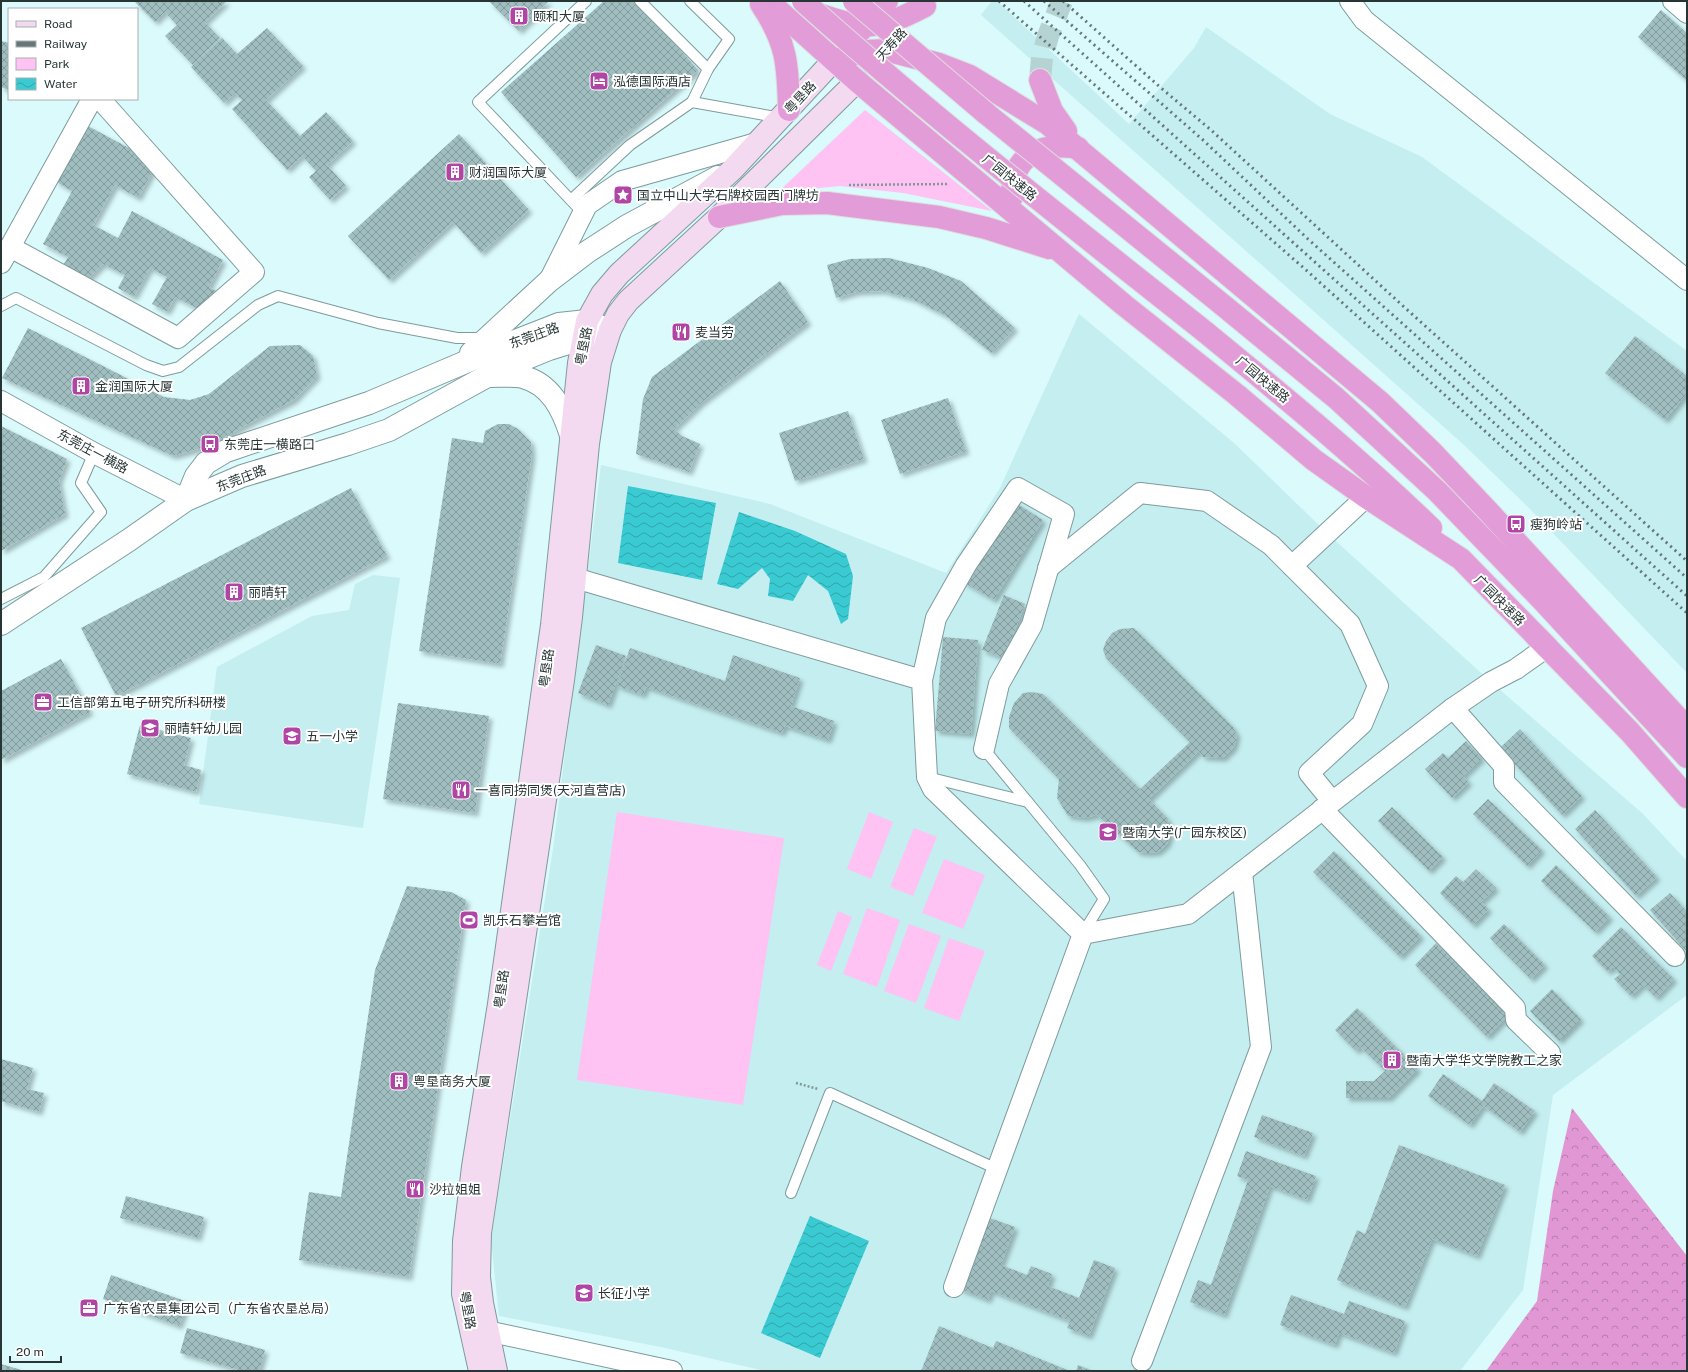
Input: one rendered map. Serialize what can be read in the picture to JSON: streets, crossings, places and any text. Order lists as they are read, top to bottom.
{
  "streets": {
    "highway": ["天寿路", "广园快速路"],
    "main road": ["粤垦路"],
    "street": ["东莞庄路", "东莞庄一横路"]
  },
  "crossings": [
    ["天寿路", "粤垦路"],
    ["粤垦路", "东莞庄路"],
    ["东莞庄路", "东莞庄一横路"]
  ],
  "places": {
    "building": [
      "颐和大厦",
      "财润国际大厦",
      "金润国际大厦",
      "丽晴轩",
      "暨南大学华文学院教工之家",
      "粤垦商务大厦"
    ],
    "hotel": ["泓德国际酒店"],
    "place": ["国立中山大学石牌校园西门牌坊"],
    "restaurant": ["麦当劳", "一喜同捞同煲(天河直营店)", "沙拉姐姐"],
    "bus stop": ["东莞庄一横路口", "瘦狗岭站"],
    "office": ["工信部第五电子研究所科研楼", "广东省农垦集团公司（广东省农垦总局）"],
    "school or university": [
      "丽晴轩幼儿园",
      "五一小学",
      "暨南大学(广园东校区)",
      "长征小学"
    ],
    "sports": ["凯乐石攀岩馆"]
  },
  "legend": [
    "Road",
    "Railway",
    "Park",
    "Water"
  ],
  "scale_bar": "20 m"
}
